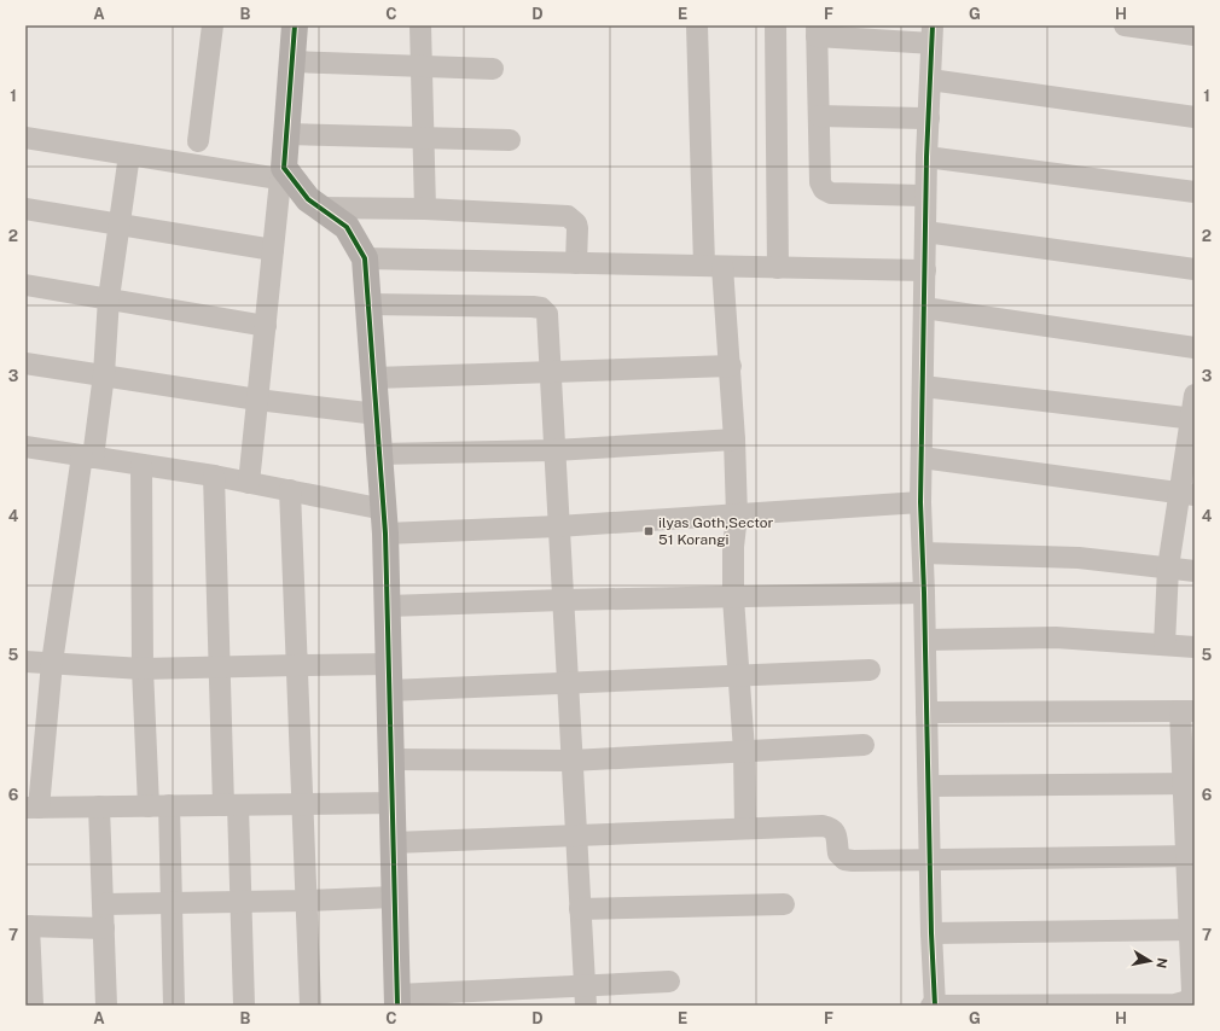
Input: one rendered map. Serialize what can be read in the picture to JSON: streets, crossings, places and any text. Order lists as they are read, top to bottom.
{
  "places": {
    "transit": ["ilyas Goth,Sector 51 Korangi"]
  },
  "north": "right",
  "grid": {
    "columns": [
      "A",
      "B",
      "C",
      "D",
      "E",
      "F",
      "G",
      "H"
    ],
    "rows": [
      "1",
      "2",
      "3",
      "4",
      "5",
      "6",
      "7"
    ]
  }
}
